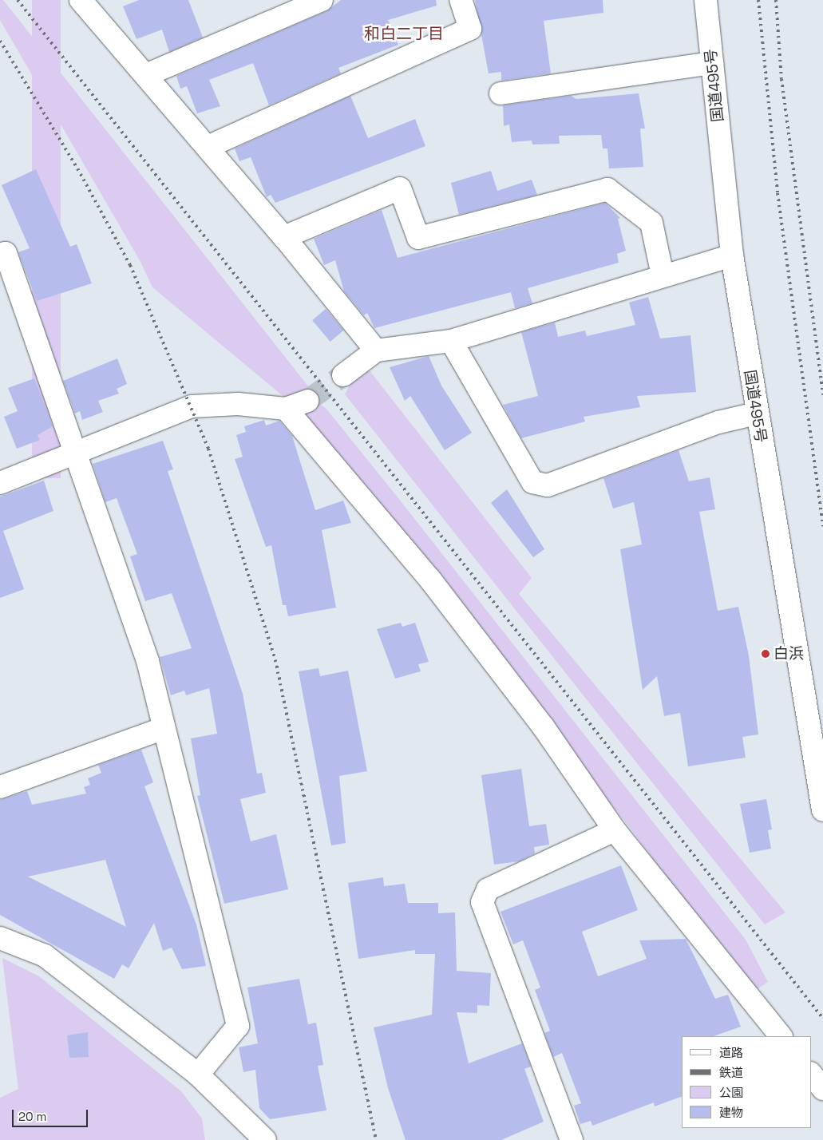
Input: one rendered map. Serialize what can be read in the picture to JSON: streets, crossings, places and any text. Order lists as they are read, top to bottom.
{
  "streets": {
    "main road": ["国道495号"]
  },
  "districts": ["和白二丁目"],
  "places": ["白浜"],
  "legend": [
    "道路",
    "鉄道",
    "公園",
    "建物"
  ],
  "scale_bar": "20 m"
}
